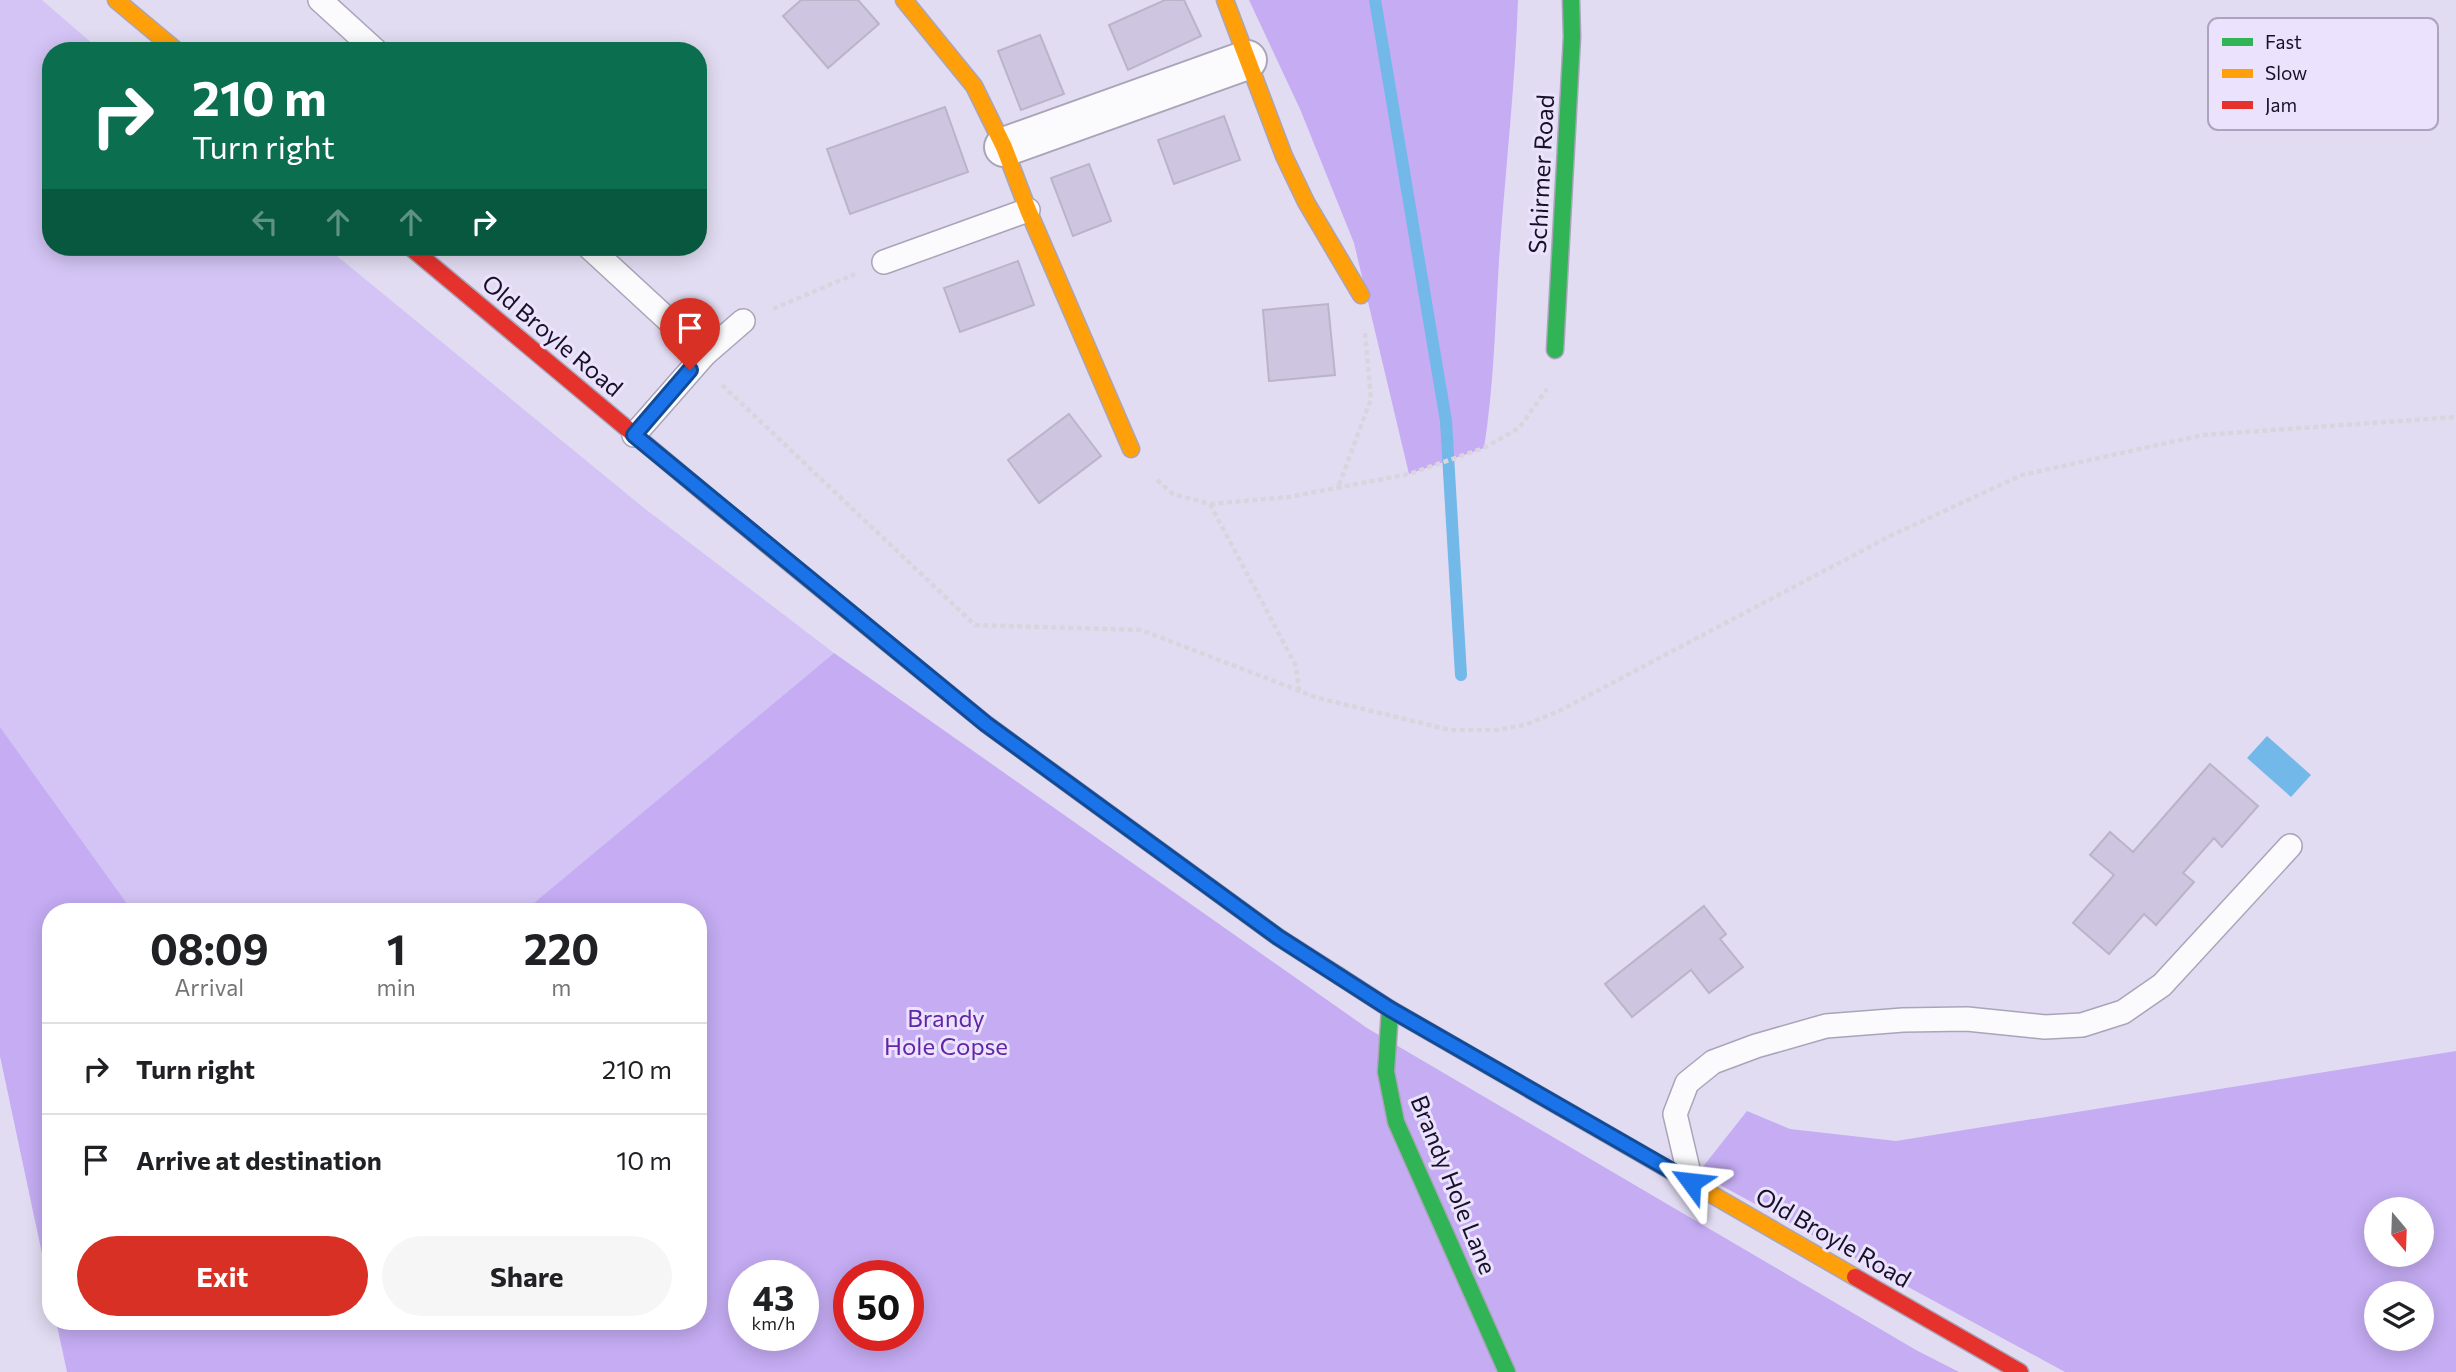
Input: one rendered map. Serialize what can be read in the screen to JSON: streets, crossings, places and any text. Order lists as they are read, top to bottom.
{
  "streets": {
    "main road": ["Schirmer Road", "Old Broyle Road", "Brandy Hole Lane"]
  },
  "crossings": [
    ["Old Broyle Road", "Brandy Hole Lane"]
  ],
  "parks": ["Brandy Hole Copse"],
  "legend": ["Fast", "Slow", "Jam"],
  "north": "bottom",
  "page": {
    "turn": ["210 m", "Turn right"],
    "eta": [
      "08:09",
      "Arrival",
      "1",
      "min",
      "220",
      "m"
    ],
    "list": [
      {
        "name": "Turn right",
        "value": "210 m"
      },
      {
        "name": "Arrive at destination",
        "value": "10 m"
      }
    ],
    "buttons": ["Exit", "Share"],
    "speed": "43 km/h",
    "limit": "50"
  }
}
